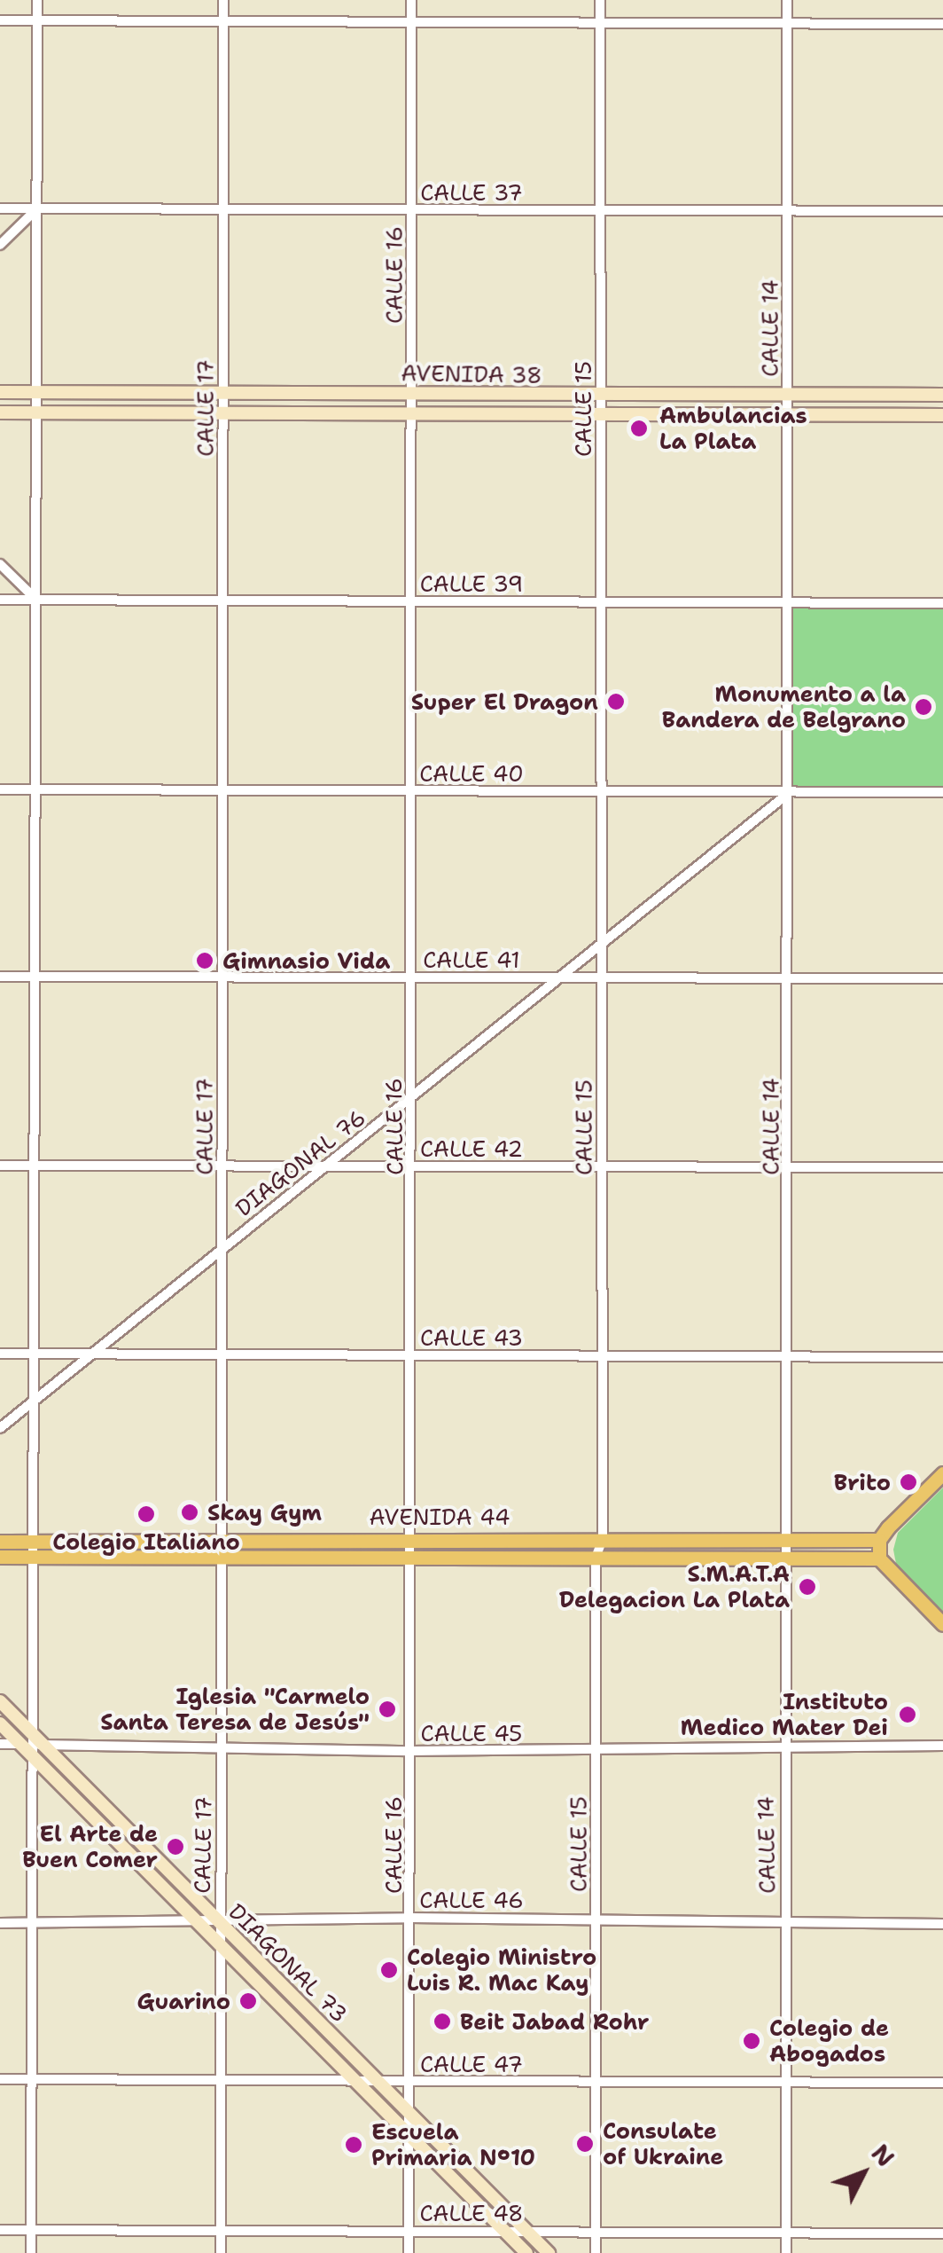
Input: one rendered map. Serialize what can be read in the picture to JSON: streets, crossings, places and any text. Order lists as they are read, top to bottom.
{
  "streets": {
    "main road": ["AVENIDA 38", "AVENIDA 44", "DIAGONAL 73"],
    "street": [
      "CALLE 37",
      "CALLE 16",
      "CALLE 14",
      "CALLE 17",
      "CALLE 15",
      "CALLE 39",
      "CALLE 40",
      "CALLE 41",
      "CALLE 42",
      "DIAGONAL 76",
      "CALLE 43",
      "CALLE 45",
      "CALLE 46",
      "CALLE 47",
      "CALLE 48"
    ]
  },
  "crossings": [
    ["CALLE 37", "CALLE 16"],
    ["CALLE 37", "CALLE 14"],
    ["CALLE 37", "CALLE 17"],
    ["CALLE 37", "CALLE 15"],
    ["CALLE 16", "AVENIDA 38"],
    ["CALLE 16", "CALLE 39"],
    ["CALLE 16", "CALLE 40"],
    ["CALLE 16", "CALLE 41"],
    ["CALLE 16", "CALLE 42"],
    ["CALLE 16", "DIAGONAL 76"],
    ["CALLE 16", "CALLE 43"],
    ["CALLE 16", "AVENIDA 44"],
    ["CALLE 16", "CALLE 45"],
    ["CALLE 16", "CALLE 46"],
    ["CALLE 16", "DIAGONAL 73"],
    ["CALLE 16", "CALLE 47"],
    ["CALLE 16", "CALLE 48"],
    ["CALLE 14", "AVENIDA 38"],
    ["CALLE 14", "CALLE 39"],
    ["CALLE 14", "CALLE 40"],
    ["CALLE 14", "CALLE 41"],
    ["CALLE 14", "CALLE 42"],
    ["CALLE 14", "DIAGONAL 76"],
    ["CALLE 14", "CALLE 43"],
    ["CALLE 14", "AVENIDA 44"],
    ["CALLE 14", "CALLE 45"],
    ["CALLE 14", "CALLE 46"],
    ["CALLE 14", "CALLE 47"],
    ["CALLE 14", "CALLE 48"],
    ["AVENIDA 38", "CALLE 17"],
    ["AVENIDA 38", "CALLE 15"],
    ["CALLE 17", "CALLE 39"],
    ["CALLE 17", "CALLE 40"],
    ["CALLE 17", "CALLE 41"],
    ["CALLE 17", "CALLE 42"],
    ["CALLE 17", "DIAGONAL 76"],
    ["CALLE 17", "CALLE 43"],
    ["CALLE 17", "AVENIDA 44"],
    ["CALLE 17", "CALLE 45"],
    ["CALLE 17", "CALLE 46"],
    ["CALLE 17", "DIAGONAL 73"],
    ["CALLE 17", "CALLE 47"],
    ["CALLE 17", "CALLE 48"],
    ["CALLE 15", "CALLE 39"],
    ["CALLE 15", "CALLE 40"],
    ["CALLE 15", "CALLE 41"],
    ["CALLE 15", "CALLE 42"],
    ["CALLE 15", "DIAGONAL 76"],
    ["CALLE 15", "CALLE 43"],
    ["CALLE 15", "AVENIDA 44"],
    ["CALLE 15", "CALLE 45"],
    ["CALLE 15", "CALLE 46"],
    ["CALLE 15", "CALLE 47"],
    ["CALLE 15", "CALLE 48"],
    ["CALLE 40", "DIAGONAL 76"],
    ["CALLE 41", "DIAGONAL 76"],
    ["CALLE 42", "DIAGONAL 76"],
    ["DIAGONAL 76", "CALLE 43"],
    ["CALLE 45", "DIAGONAL 73"],
    ["CALLE 46", "DIAGONAL 73"],
    ["DIAGONAL 73", "CALLE 47"],
    ["DIAGONAL 73", "CALLE 48"]
  ],
  "places": [
    "Ambulancias La Plata",
    "Super El Dragon",
    "Monumento a la Bandera de Belgrano",
    "Gimnasio Vida",
    "Brito",
    "Skay Gym",
    "Colegio Italiano",
    "S.M.A.T.A Delegacion La Plata",
    "Iglesia \"Carmelo Santa Teresa de Jesús\"",
    "Instituto Medico Mater Dei",
    "El Arte de Buen Comer",
    "Colegio Ministro Luis R. Mac Kay",
    "Guarino",
    "Beit Jabad Rohr",
    "Colegio de Abogados",
    "Consulate of Ukraine",
    "Escuela Primaria N°10"
  ],
  "north": "top right"
}
